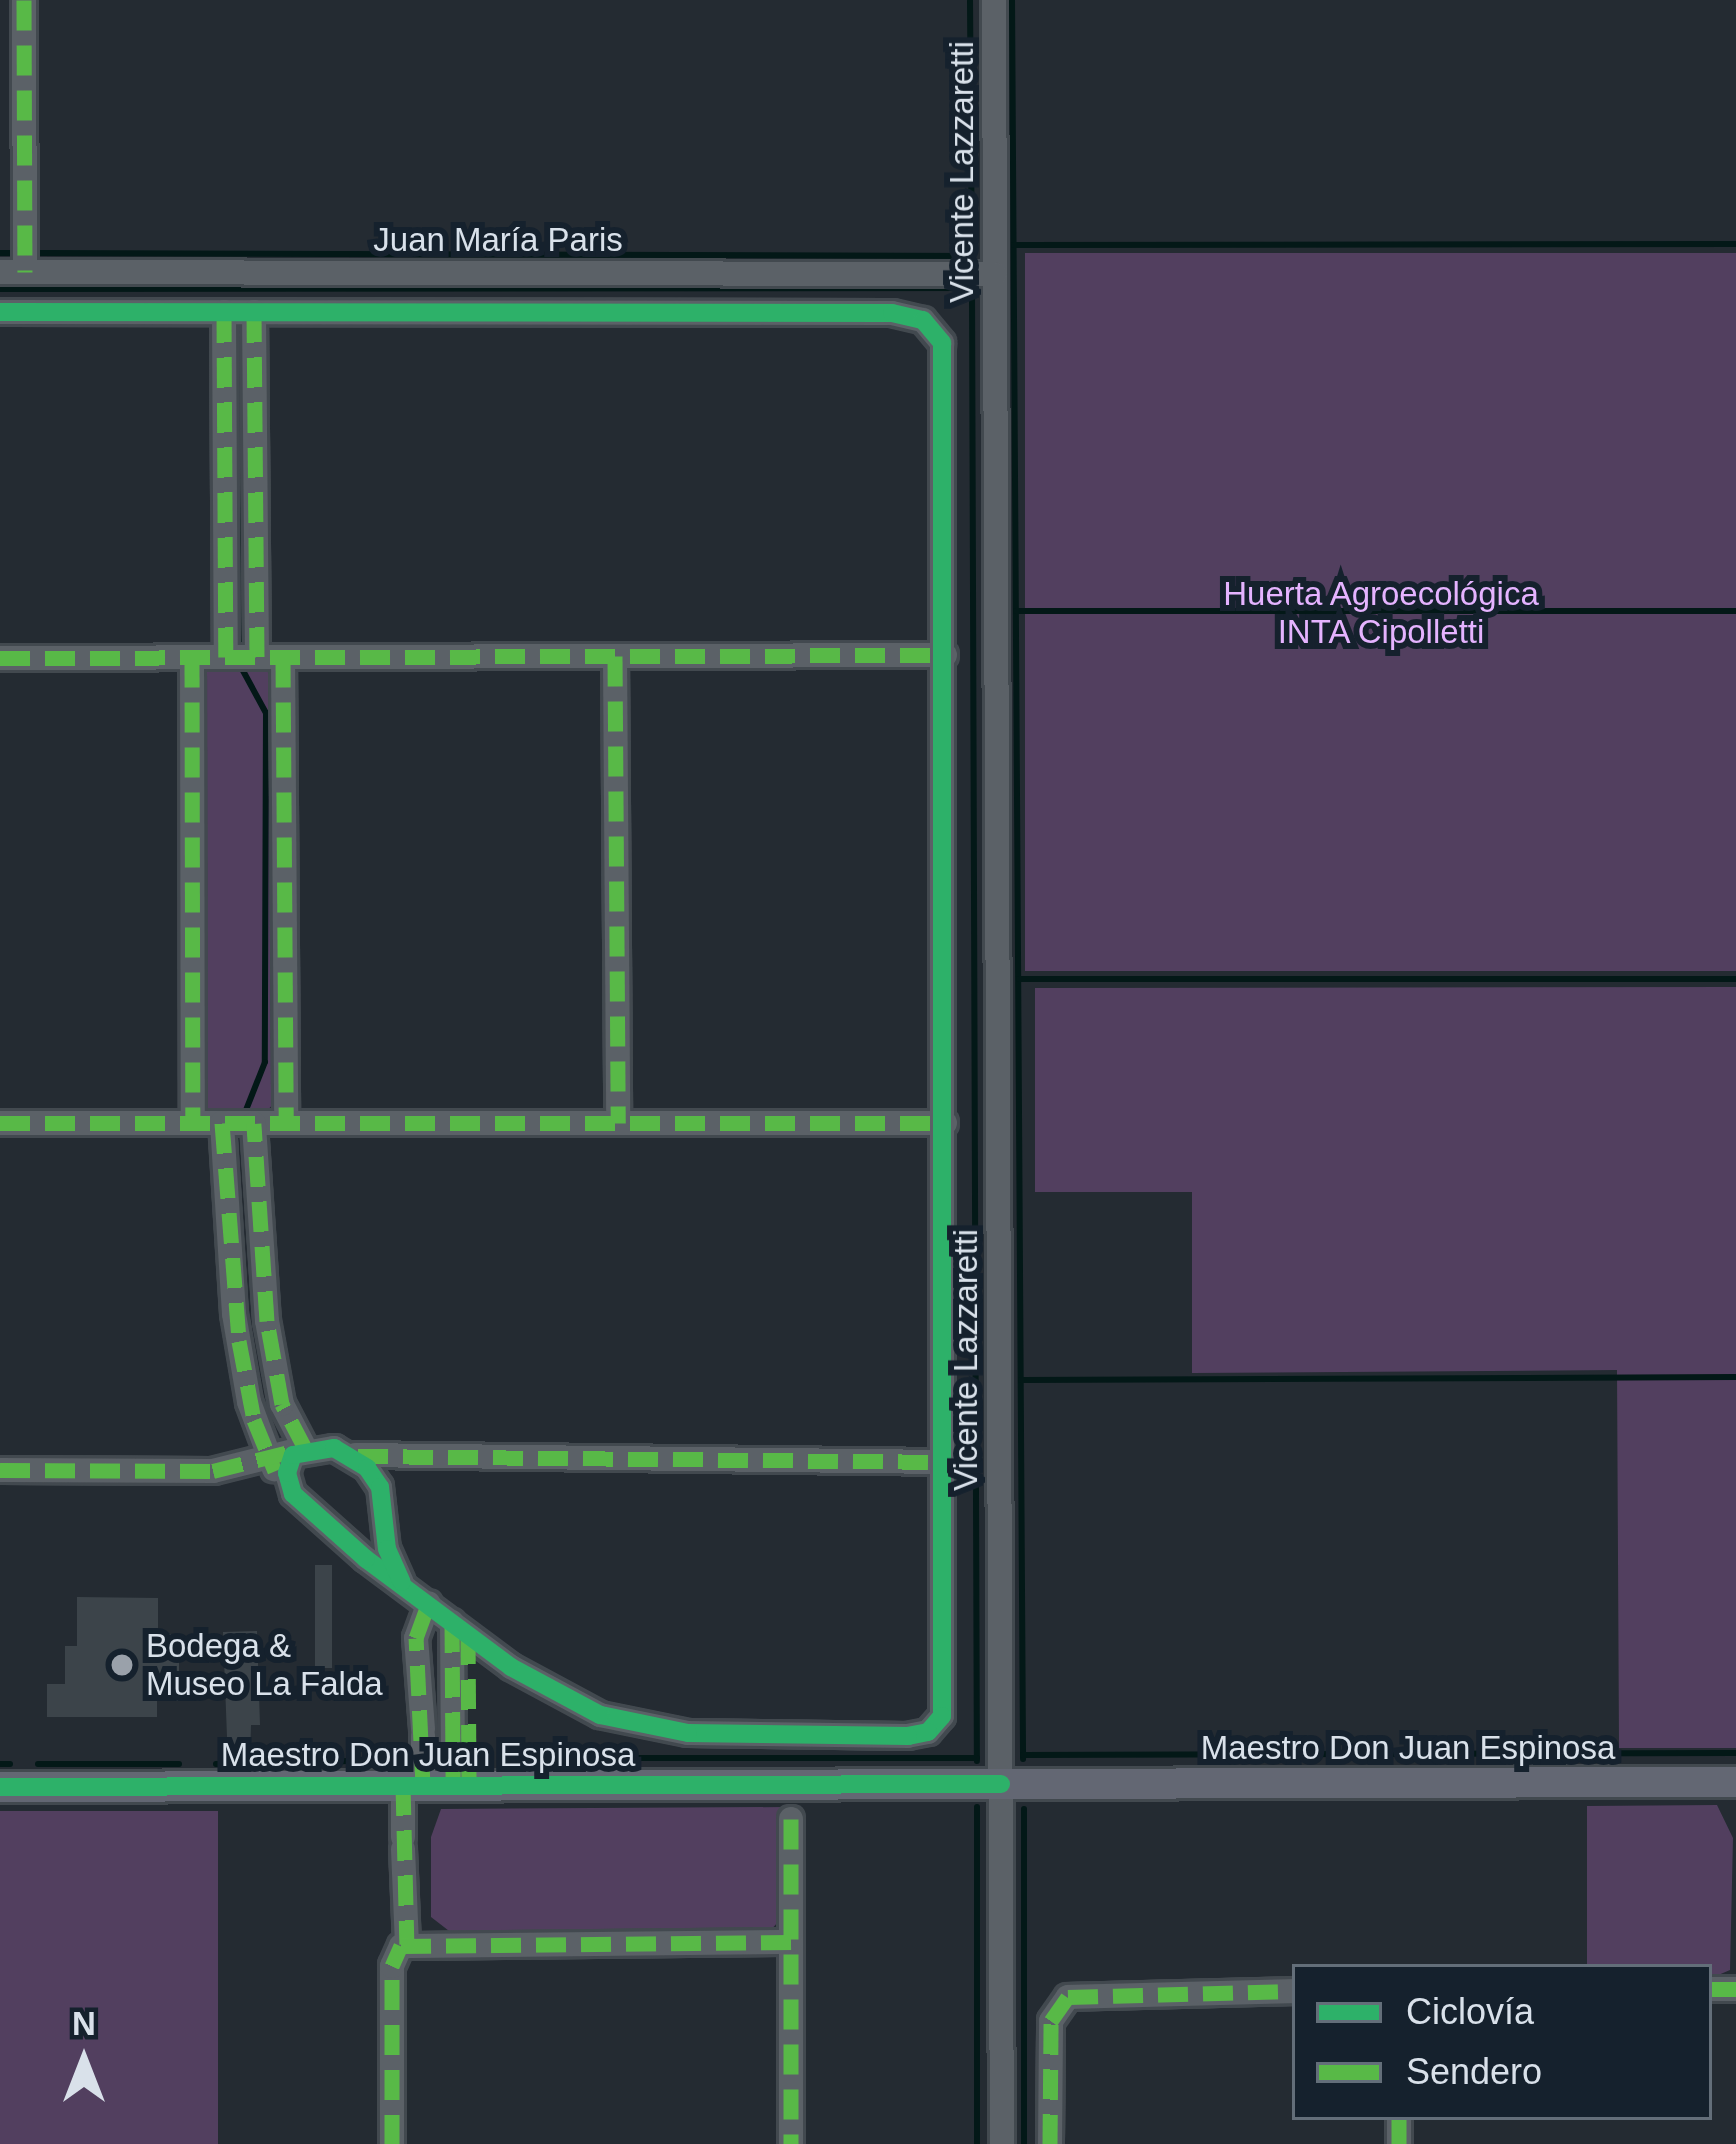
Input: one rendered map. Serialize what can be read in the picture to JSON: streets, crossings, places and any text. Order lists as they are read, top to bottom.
{
  "streets": {
    "main road": ["Maestro Don Juan Espinosa"],
    "street": ["Vicente Lazzaretti", "Juan María Paris"]
  },
  "crossings": [
    ["Vicente Lazzaretti", "Juan María Paris"],
    ["Vicente Lazzaretti", "Maestro Don Juan Espinosa"]
  ],
  "parks": ["Huerta Agroecológica INTA Cipolletti"],
  "places": ["Bodega & Museo La Falda"],
  "legend": ["Ciclovía", "Sendero"],
  "north": "top"
}
